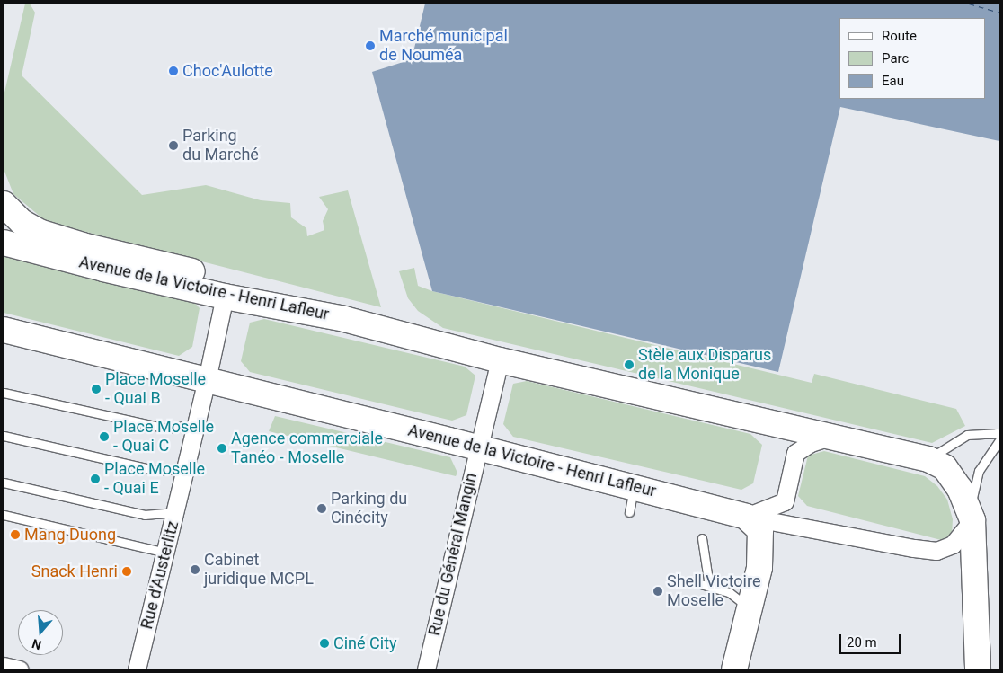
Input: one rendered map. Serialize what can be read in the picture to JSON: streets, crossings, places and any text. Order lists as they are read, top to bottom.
{
  "streets": {
    "main road": ["Avenue de la Victoire - Henri Lafleur"],
    "street": ["Rue du Général Mangin", "Rue d'Austerlitz"]
  },
  "crossings": [
    ["Avenue de la Victoire - Henri Lafleur", "Rue du Général Mangin"],
    ["Avenue de la Victoire - Henri Lafleur", "Rue d'Austerlitz"]
  ],
  "places": [
    "Marché municipal de Nouméa",
    "Choc'Aulotte",
    "Parking du Marché",
    "Stèle aux Disparus de la Monique",
    "Place Moselle - Quai B",
    "Place Moselle - Quai C",
    "Agence commerciale Tanéo - Moselle",
    "Place Moselle - Quai E",
    "Parking du Cinécity",
    "Mang Duong",
    "Cabinet juridique MCPL",
    "Snack Henri",
    "Shell Victoire Moselle",
    "Ciné City"
  ],
  "legend": ["Route", "Parc", "Eau"],
  "scale_bar": "20 m",
  "north": "bottom"
}
